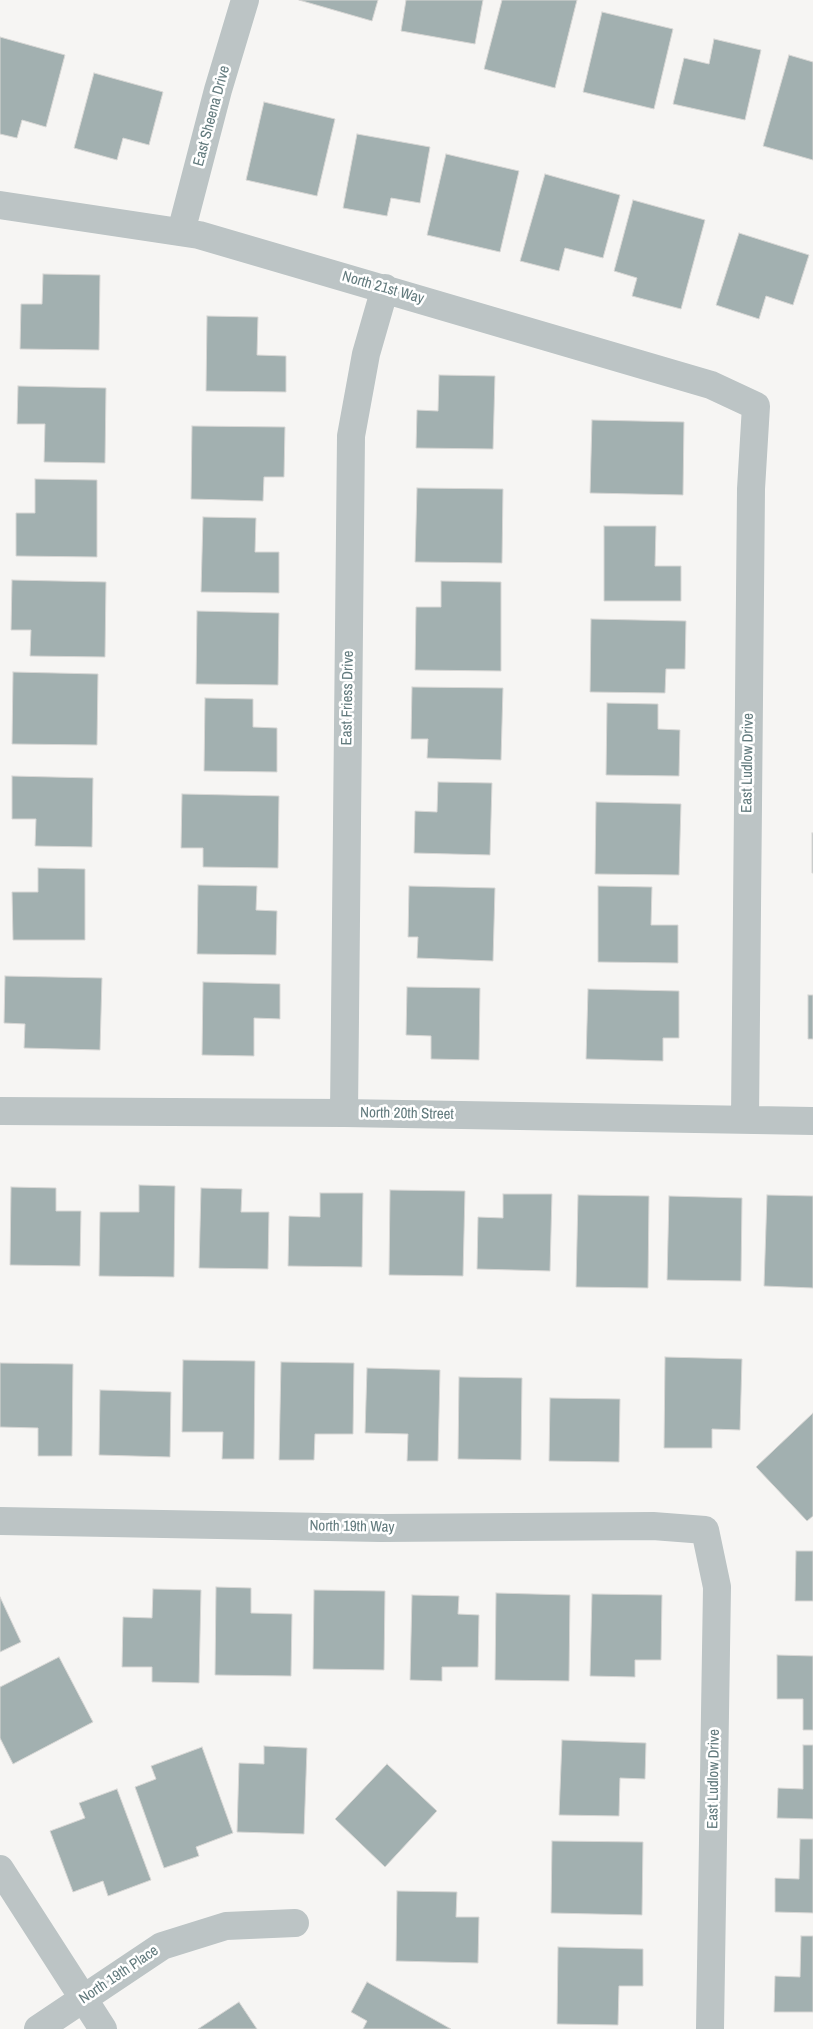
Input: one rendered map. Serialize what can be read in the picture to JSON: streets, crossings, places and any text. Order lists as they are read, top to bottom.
{
  "streets": {
    "street": [
      "East Sheena Drive",
      "North 21st Way",
      "East Friess Drive",
      "East Ludlow Drive",
      "North 20th Street",
      "North 19th Way",
      "North 19th Place"
    ]
  },
  "crossings": [
    ["East Sheena Drive", "North 21st Way"],
    ["North 21st Way", "East Friess Drive"],
    ["North 21st Way", "East Ludlow Drive"],
    ["East Friess Drive", "North 20th Street"],
    ["East Ludlow Drive", "North 20th Street"],
    ["East Ludlow Drive", "North 19th Way"]
  ]
}
